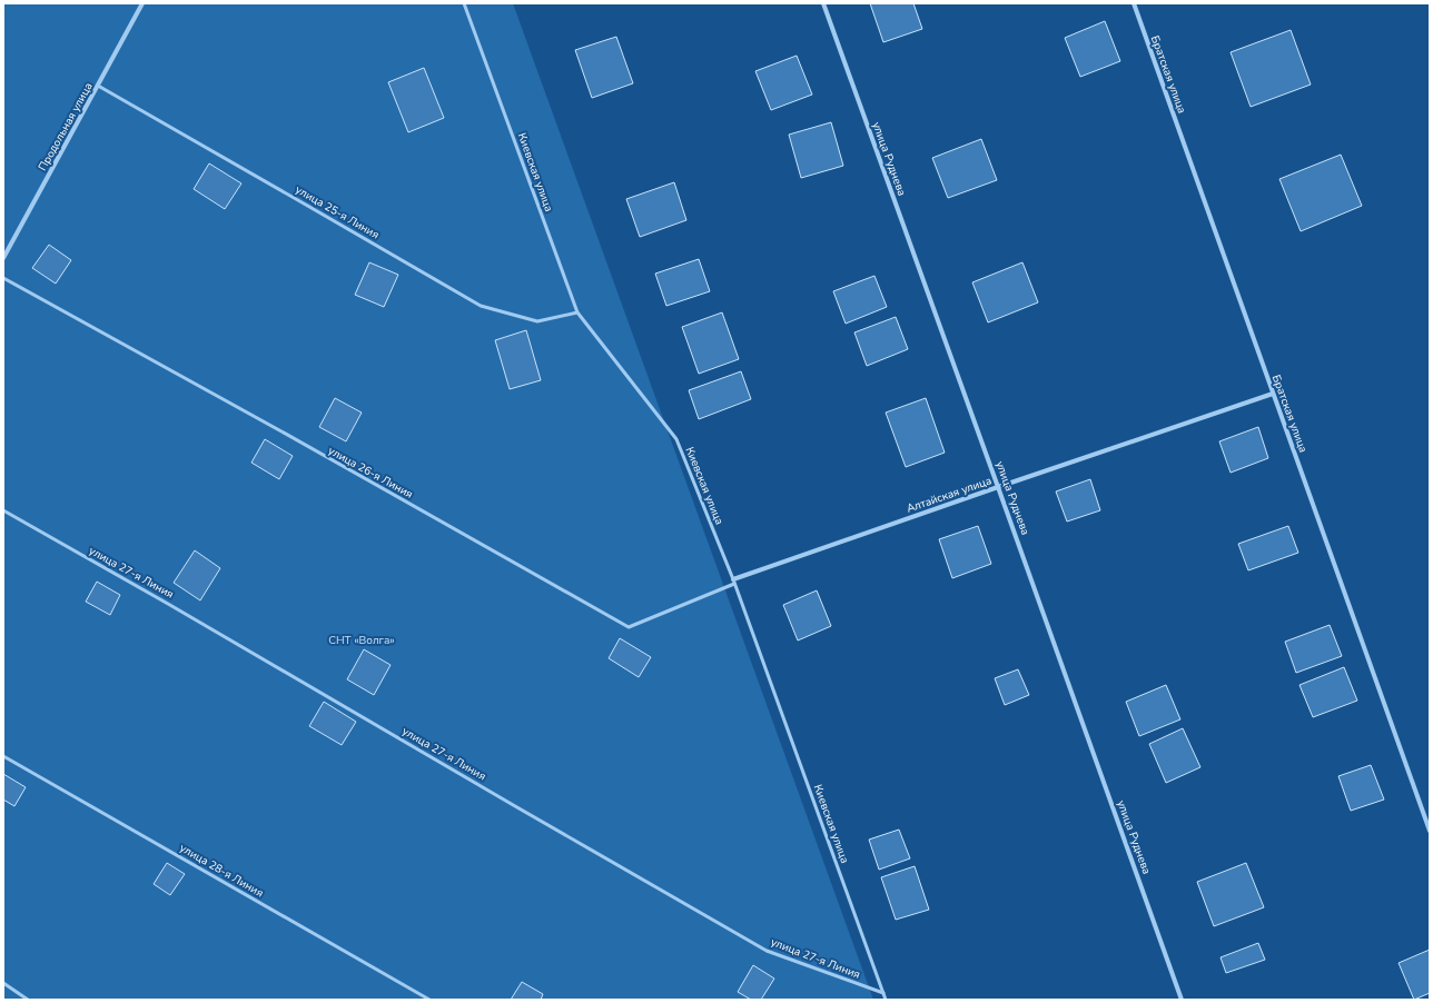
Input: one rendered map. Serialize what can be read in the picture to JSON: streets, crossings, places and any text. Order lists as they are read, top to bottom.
{
  "streets": {
    "street": [
      "Братская улица",
      "Продольная улица",
      "улица Руднева",
      "Алтайская улица"
    ],
    "lane": [
      "Киевская улица",
      "улица 25-я Линия",
      "улица 26-я Линия",
      "улица 27-я Линия",
      "улица 28-я Линия"
    ]
  },
  "crossings": [
    ["Братская улица", "Алтайская улица"],
    ["Продольная улица", "улица 25-я Линия"],
    ["улица Руднева", "Алтайская улица"],
    ["Киевская улица", "улица 25-я Линия"],
    ["Киевская улица", "улица 26-я Линия"],
    ["Киевская улица", "Алтайская улица"],
    ["Киевская улица", "улица 27-я Линия"],
    ["улица 26-я Линия", "Алтайская улица"]
  ],
  "parks": ["СНТ «Волга»"]
}
